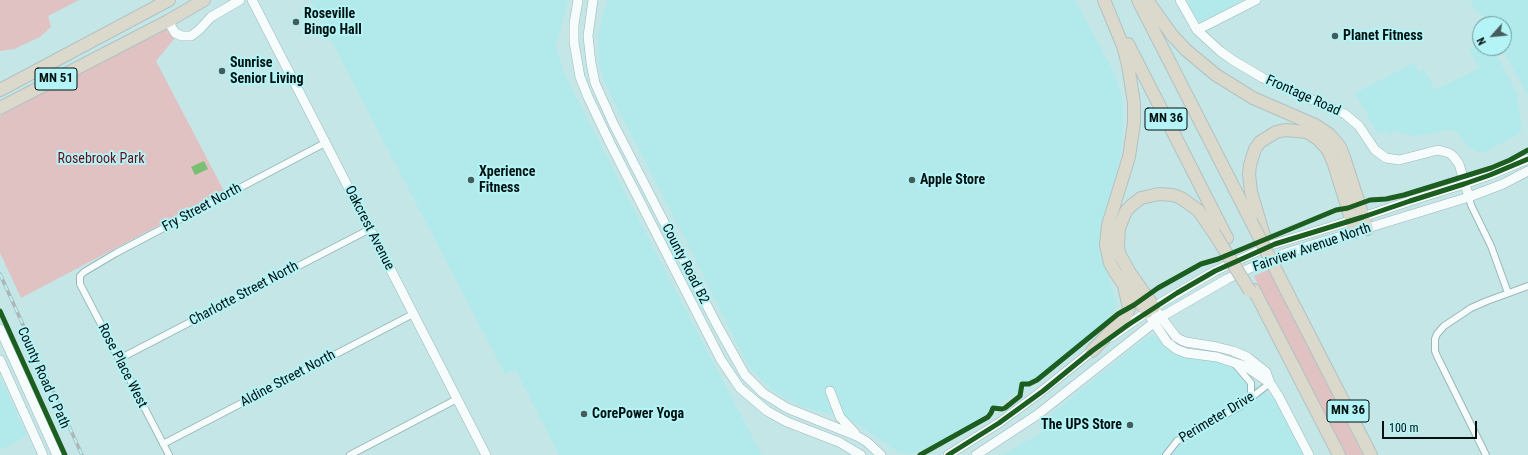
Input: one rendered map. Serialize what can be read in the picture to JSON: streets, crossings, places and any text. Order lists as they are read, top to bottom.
{
  "streets": {
    "highway": ["MN 51", "MN 36"],
    "street": [
      "Frontage Road",
      "Fry Street North",
      "Oakcrest Avenue",
      "Fairview Avenue North",
      "County Road B2",
      "Charlotte Street North",
      "Rose Place West",
      "Aldine Street North",
      "Perimeter Drive"
    ],
    "cycle path": ["County Road C Path"]
  },
  "crossings": [
    ["Frontage Road", "Fairview Avenue North"],
    ["Fry Street North", "Oakcrest Avenue"],
    ["Fry Street North", "Rose Place West"],
    ["Oakcrest Avenue", "Charlotte Street North"],
    ["Oakcrest Avenue", "Aldine Street North"],
    ["Charlotte Street North", "Rose Place West"],
    ["Rose Place West", "Aldine Street North"]
  ],
  "parks": ["Rosebrook Park"],
  "places": [
    "Roseville Bingo Hall",
    "Planet Fitness",
    "Sunrise Senior Living",
    "Xperience Fitness",
    "Apple Store",
    "CorePower Yoga",
    "The UPS Store"
  ],
  "scale_bar": "100 m",
  "north": "bottom left"
}
